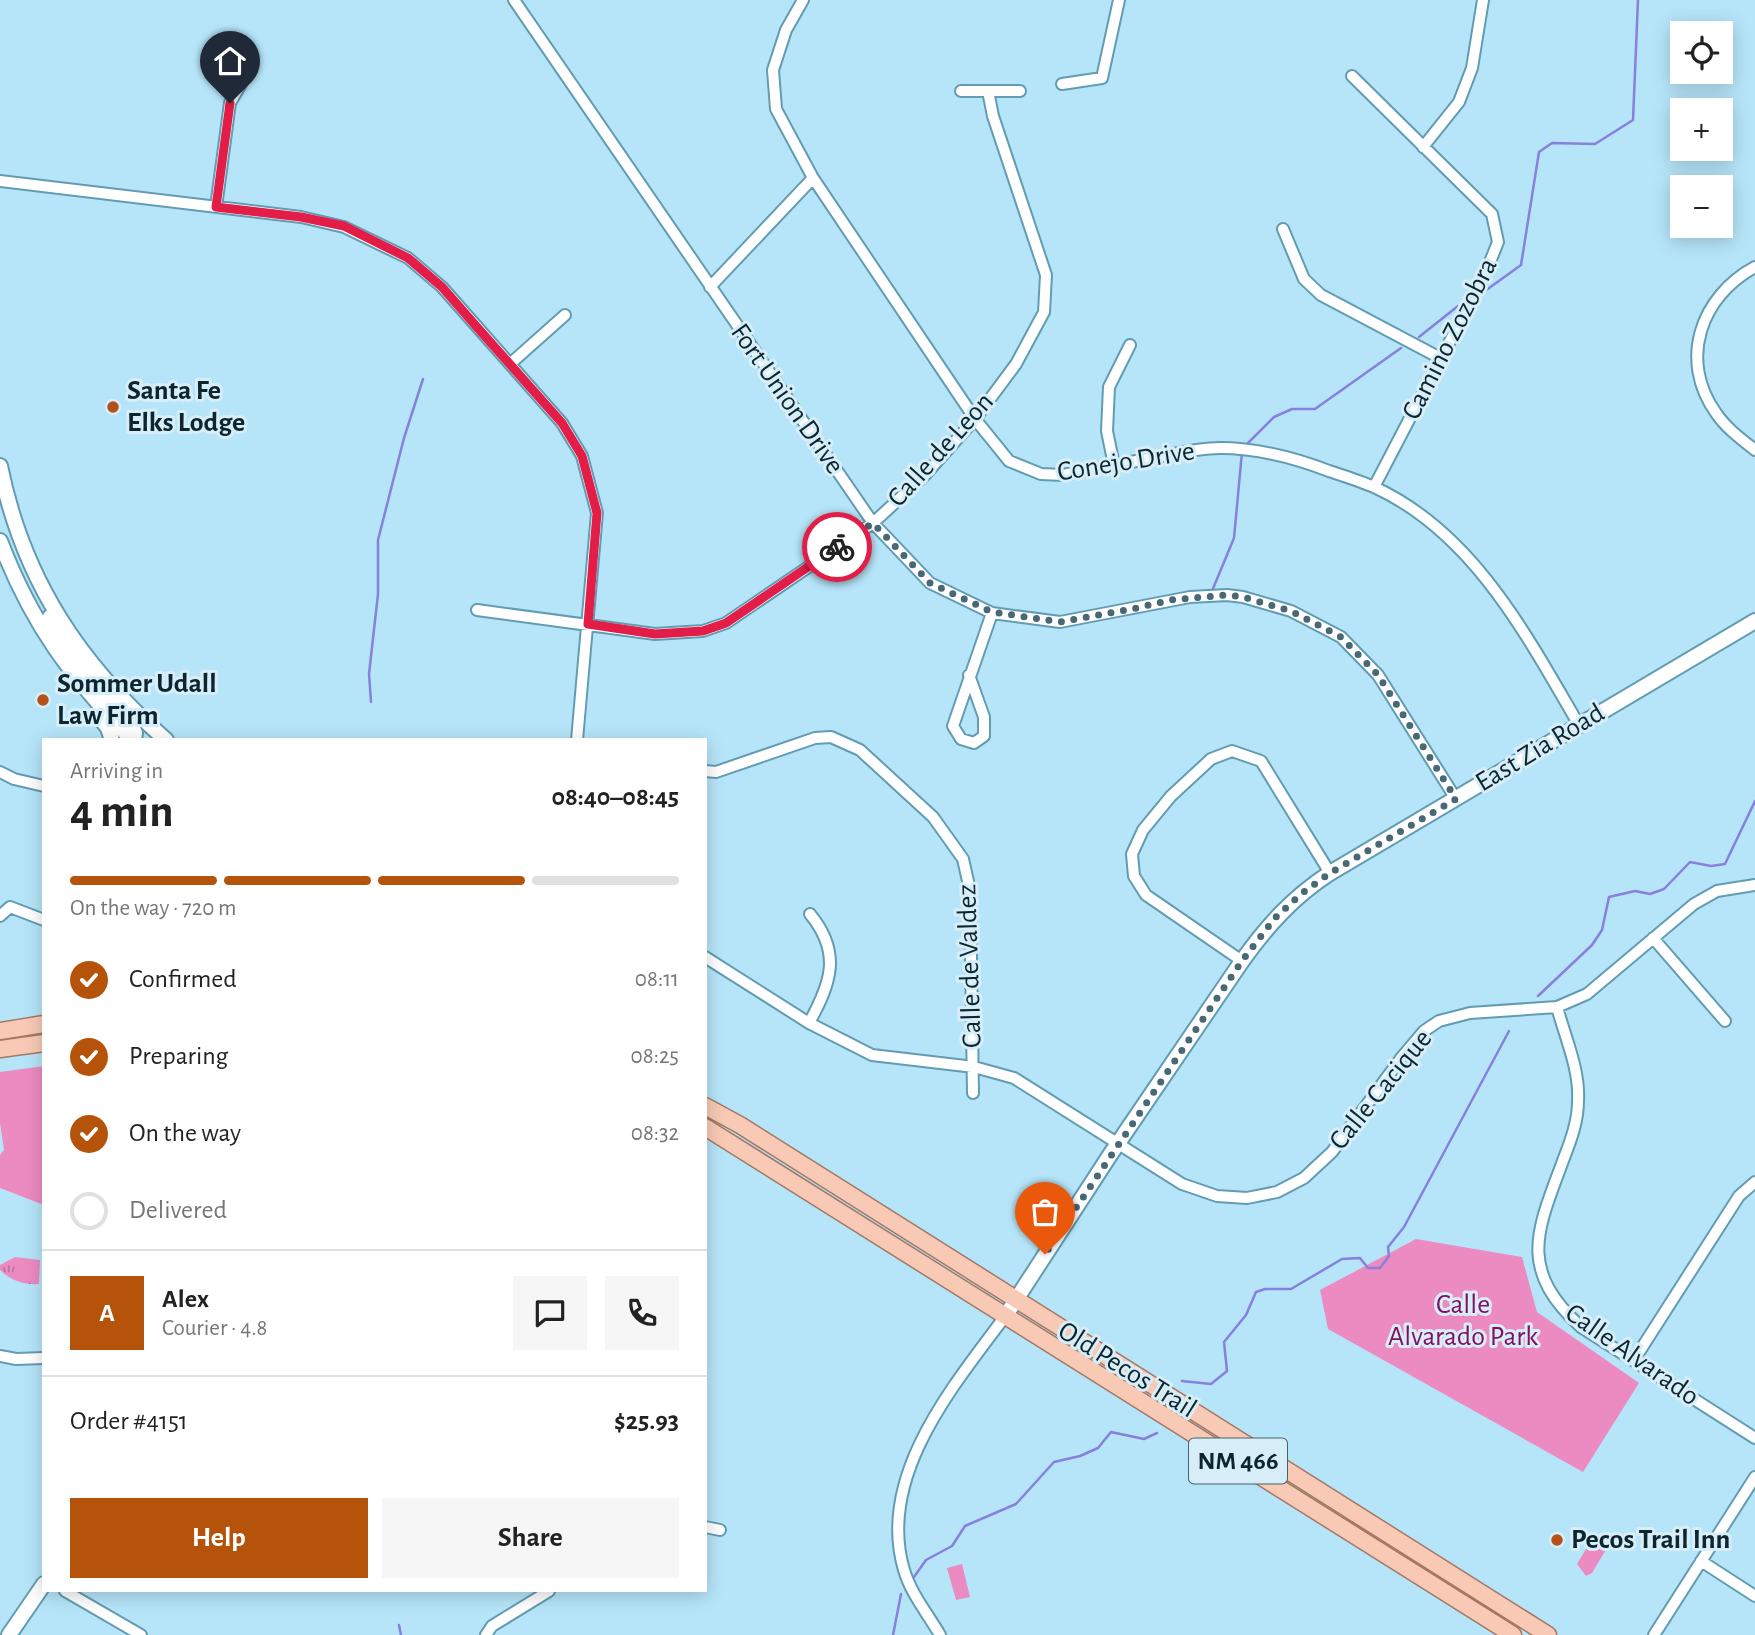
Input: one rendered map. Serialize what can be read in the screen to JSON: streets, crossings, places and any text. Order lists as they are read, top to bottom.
{
  "streets": {
    "main road": ["Old Pecos Trail", "NM 466"],
    "street": [
      "Camino Zozobra",
      "Fort Union Drive",
      "Calle de Leon",
      "Conejo Drive",
      "East Zia Road",
      "Calle de Valdez",
      "Calle Cacique",
      "Calle Alvarado"
    ]
  },
  "crossings": [
    ["Camino Zozobra", "Conejo Drive"],
    ["Fort Union Drive", "Calle de Leon"],
    ["Fort Union Drive", "East Zia Road"],
    ["Calle de Leon", "Conejo Drive"],
    ["Conejo Drive", "East Zia Road"],
    ["East Zia Road", "Calle Cacique"],
    ["East Zia Road", "Old Pecos Trail"],
    ["Calle de Valdez", "Calle Cacique"],
    ["Calle Cacique", "Calle Alvarado"]
  ],
  "parks": ["Calle Alvarado Park"],
  "places": ["Santa Fe Elks Lodge", "Sommer Udall Law Firm", "Pecos Trail Inn"],
  "page": {
    "map_buttons": ["+", "−"],
    "heading": ["4 min", "Arriving in", "08:40–08:45"],
    "panel": [
      "Alex",
      "Courier · 4.8",
      "Order #4151",
      "$25.93"
    ],
    "bar": "On the way · 720 m",
    "list": [
      ["Confirmed", "08:11"],
      ["Preparing", "08:25"],
      ["On the way", "08:32"],
      "Delivered"
    ],
    "round": "A",
    "buttons": ["Help", "Share"]
  }
}
